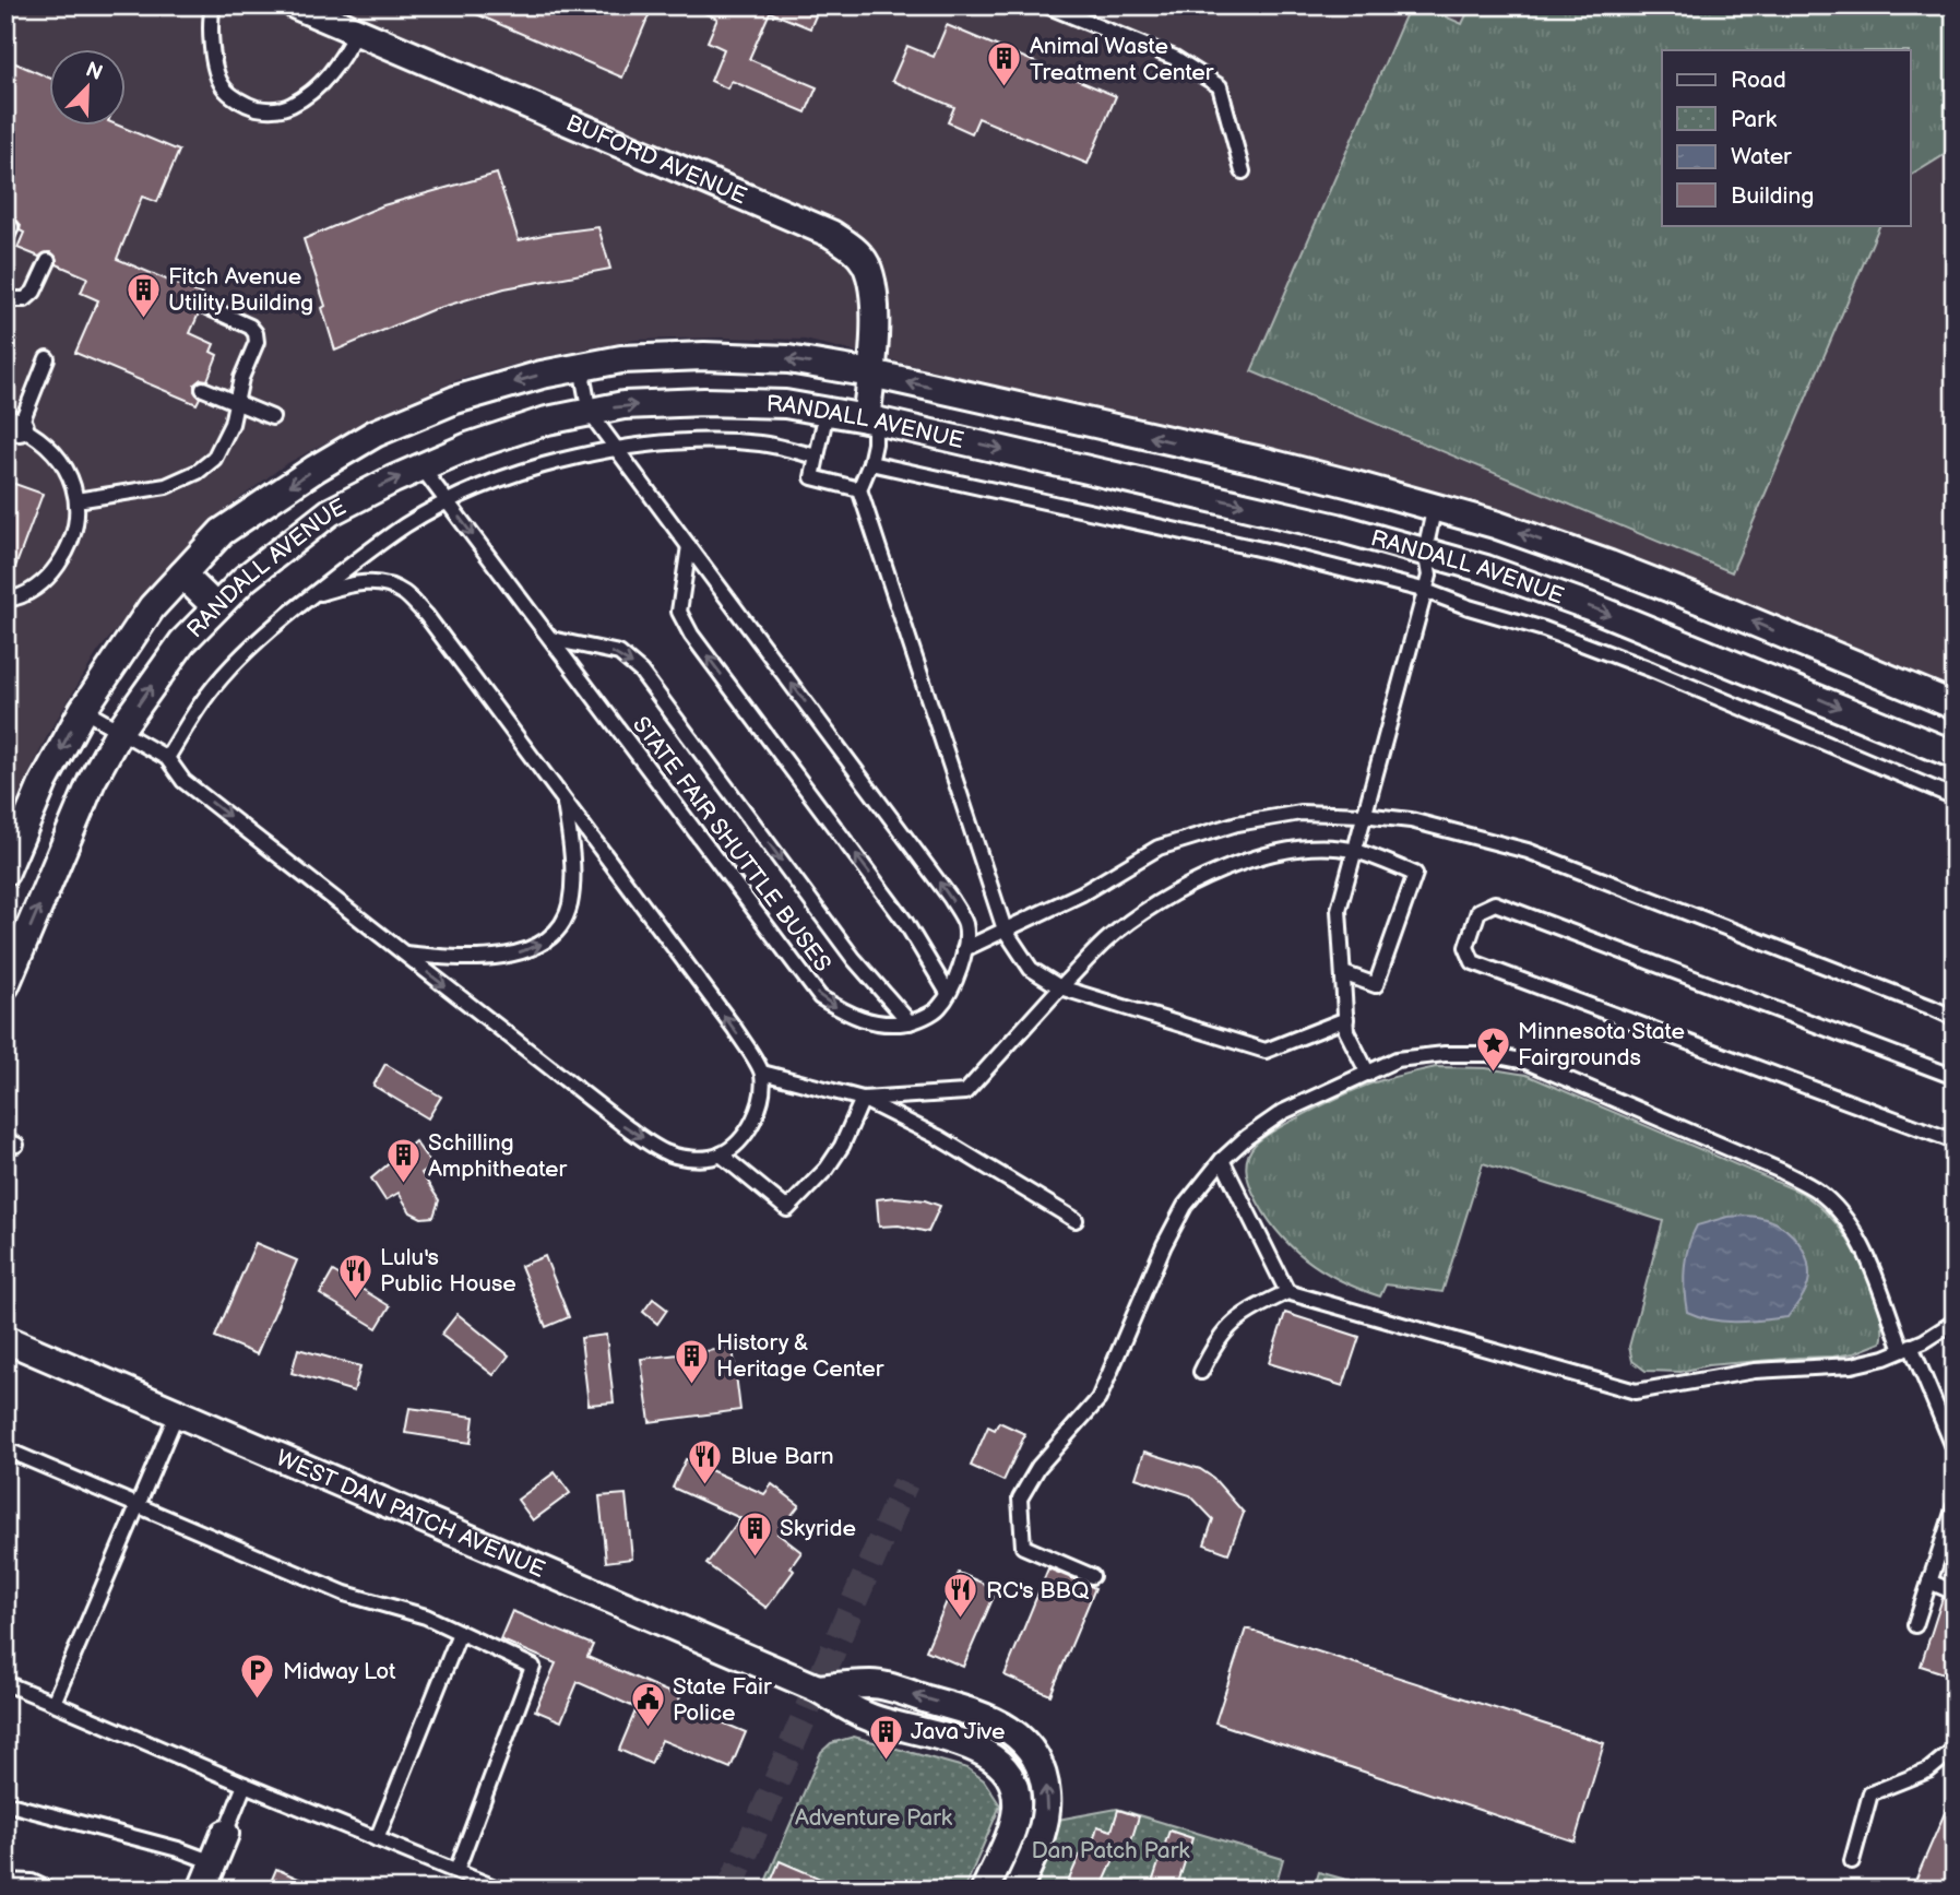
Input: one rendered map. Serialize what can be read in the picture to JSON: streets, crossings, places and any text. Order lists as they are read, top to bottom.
{
  "streets": {
    "street": ["BUFORD AVENUE", "RANDALL AVENUE", "WEST DAN PATCH AVENUE"],
    "lane": ["STATE FAIR SHUTTLE BUSES"]
  },
  "crossings": [
    ["BUFORD AVENUE", "RANDALL AVENUE"],
    ["RANDALL AVENUE", "STATE FAIR SHUTTLE BUSES"]
  ],
  "parks": ["Adventure Park", "Dan Patch Park"],
  "places": {
    "building": [
      "Animal Waste Treatment Center",
      "Fitch Avenue Utility Building",
      "Schilling Amphitheater",
      "History & Heritage Center",
      "Skyride",
      "Java Jive"
    ],
    "place": ["Minnesota State Fairgrounds"],
    "restaurant": ["Lulu's Public House", "Blue Barn", "RC's BBQ"],
    "parking": ["Midway Lot"],
    "public building": ["State Fair Police"]
  },
  "legend": [
    "Road",
    "Park",
    "Water",
    "Building"
  ],
  "north": "top right"
}
